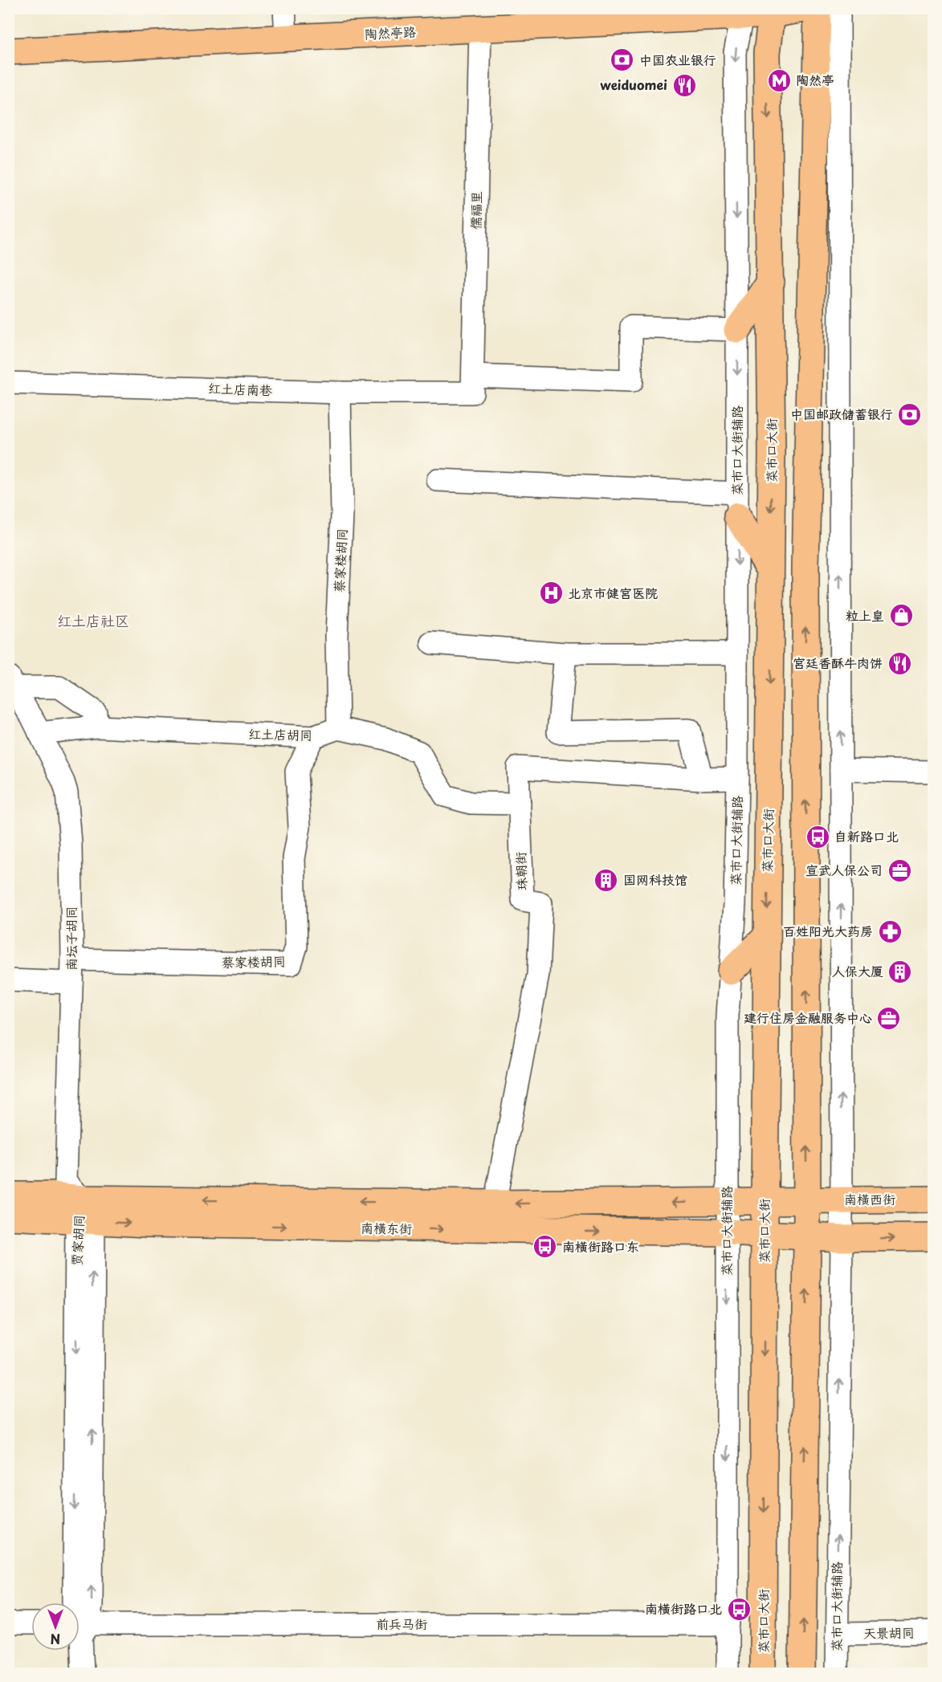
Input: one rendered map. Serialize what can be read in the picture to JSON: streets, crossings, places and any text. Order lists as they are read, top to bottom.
{
  "streets": {
    "main road": [
      "陶然亭路",
      "菜市口大街",
      "南横西街",
      "南横东街"
    ],
    "street": [
      "儒福里",
      "红土店南巷",
      "菜市口大街辅路",
      "蔡家楼胡同",
      "红土店胡同",
      "珠朝街",
      "南坛子胡同",
      "贾家胡同",
      "前兵马街",
      "天景胡同"
    ]
  },
  "crossings": [
    ["陶然亭路", "儒福里"],
    ["陶然亭路", "菜市口大街辅路"],
    ["陶然亭路", "菜市口大街"],
    ["儒福里", "红土店南巷"],
    ["红土店南巷", "菜市口大街辅路"],
    ["红土店南巷", "蔡家楼胡同"],
    ["菜市口大街辅路", "珠朝街"],
    ["菜市口大街辅路", "南横西街"],
    ["菜市口大街辅路", "南横东街"],
    ["菜市口大街辅路", "前兵马街"],
    ["菜市口大街", "南横西街"],
    ["菜市口大街", "南横东街"],
    ["蔡家楼胡同", "红土店胡同"],
    ["蔡家楼胡同", "南坛子胡同"],
    ["红土店胡同", "南坛子胡同"],
    ["珠朝街", "南横东街"],
    ["南坛子胡同", "南横东街"],
    ["南坛子胡同", "贾家胡同"],
    ["南横西街", "南横东街"],
    ["南横东街", "贾家胡同"]
  ],
  "districts": ["红土店社区"],
  "places": {
    "bank": ["中国农业银行", "中国邮政储蓄银行"],
    "metro station": ["陶然亭"],
    "restaurant": ["weiduomei", "宫廷香酥牛肉饼"],
    "hospital": ["北京市健宫医院"],
    "shop": ["粒上皇"],
    "bus stop": ["自新路口北", "南横街路口东", "南横街路口北"],
    "office": ["宣武人保公司", "建行住房金融服务中心"],
    "building": ["国网科技馆", "人保大厦"],
    "pharmacy": ["百姓阳光大药房"]
  },
  "north": "bottom"
}
